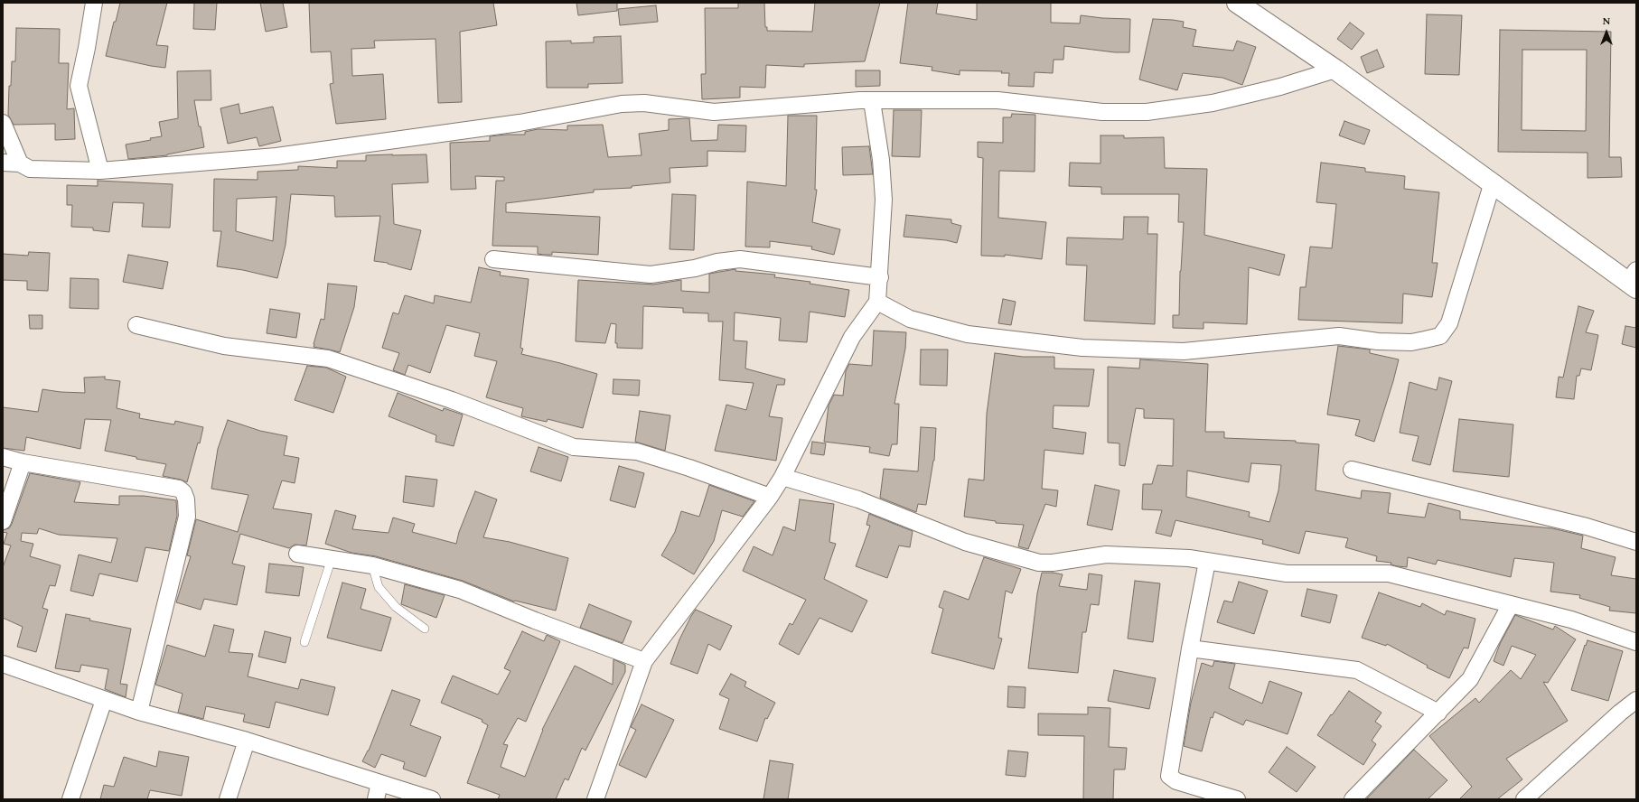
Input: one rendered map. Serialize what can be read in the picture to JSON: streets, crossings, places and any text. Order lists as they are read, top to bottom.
{
  "north": "top"
}
